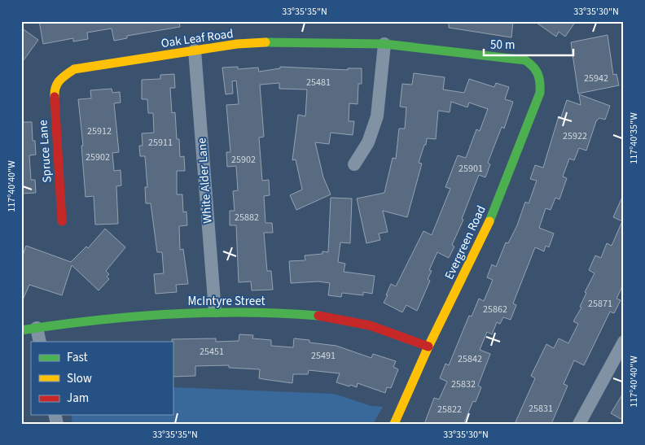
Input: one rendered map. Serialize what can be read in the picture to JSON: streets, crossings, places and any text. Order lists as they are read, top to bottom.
{
  "streets": {
    "street": [
      "Oak Leaf Road",
      "Spruce Lane",
      "White Alder Lane",
      "Evergreen Road",
      "McIntyre Street"
    ]
  },
  "crossings": [
    ["Oak Leaf Road", "Spruce Lane"],
    ["Oak Leaf Road", "White Alder Lane"],
    ["Oak Leaf Road", "Evergreen Road"],
    ["White Alder Lane", "McIntyre Street"],
    ["Evergreen Road", "McIntyre Street"]
  ],
  "house_numbers": [
    "25942",
    "25481",
    "25912",
    "25922",
    "25911",
    "25902",
    "25902",
    "25901",
    "25882",
    "25871",
    "25862",
    "25451",
    "25491",
    "25842",
    "25832",
    "25831",
    "25822"
  ],
  "legend": ["Fast", "Slow", "Jam"],
  "scale_bar": "50 m",
  "coordinates": [
    "33°35'35\"N",
    "33°35'30\"N",
    "117°40'35\"W",
    "117°40'40\"W"
  ]
}
